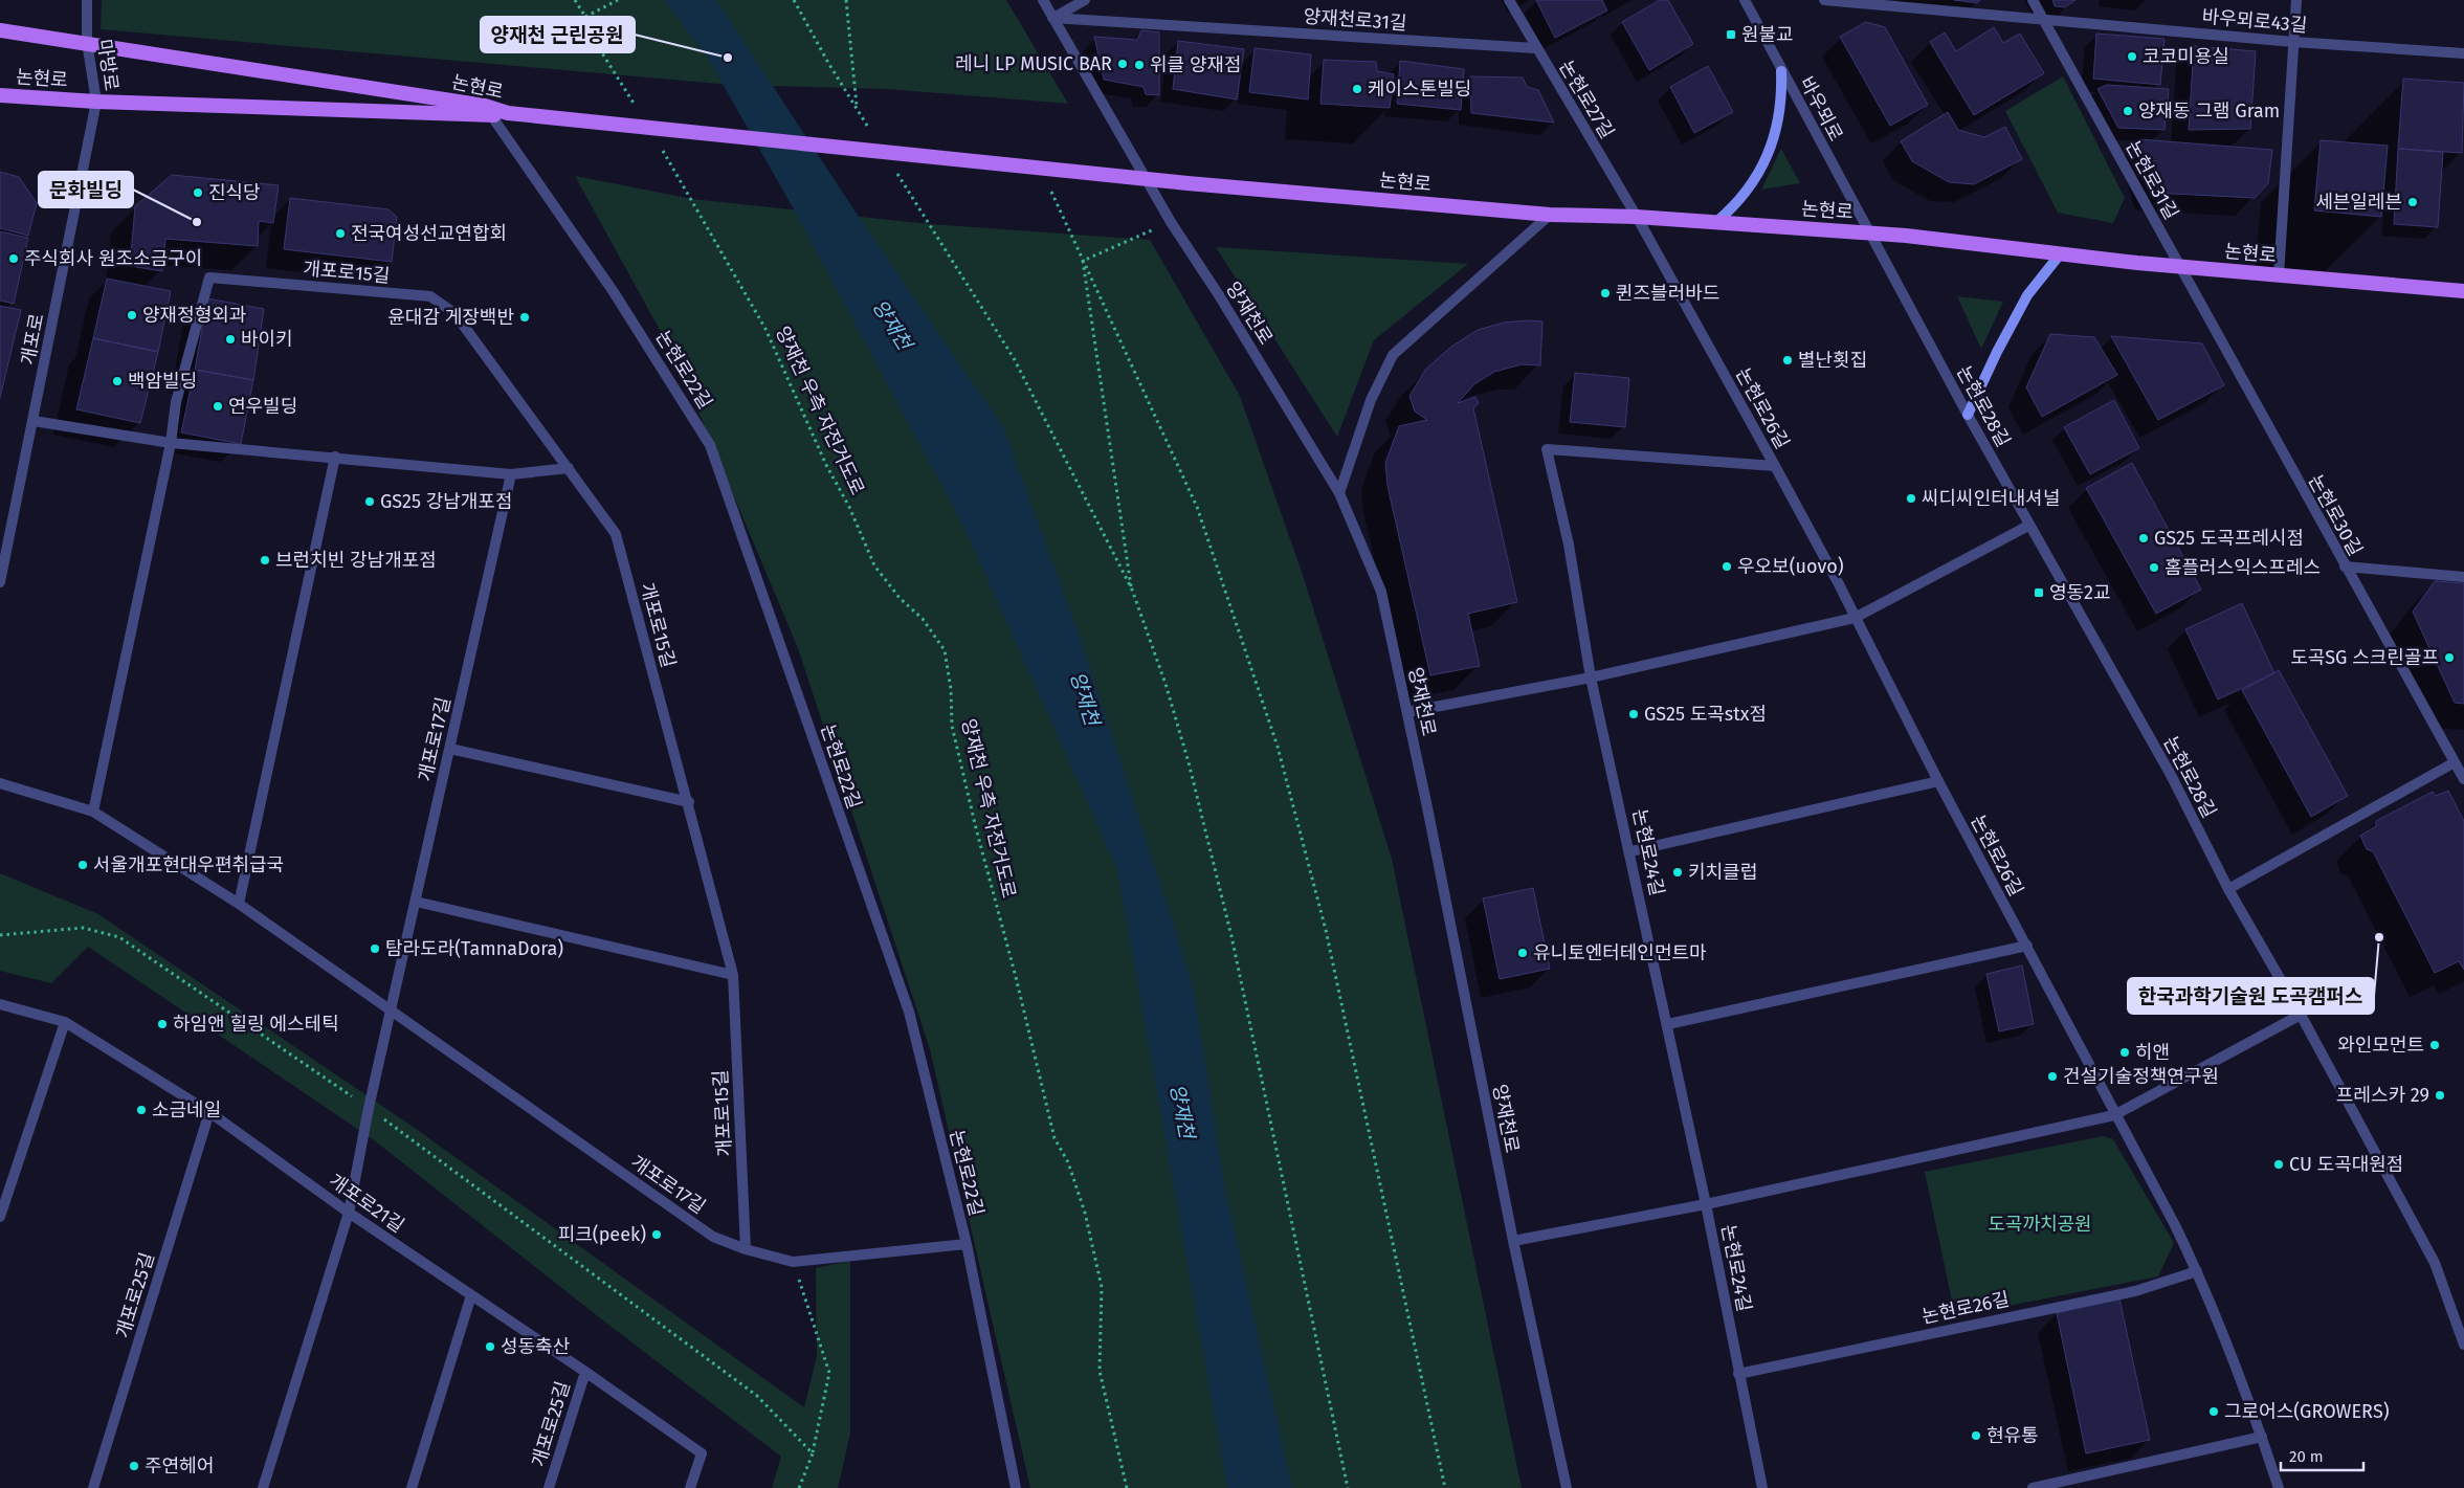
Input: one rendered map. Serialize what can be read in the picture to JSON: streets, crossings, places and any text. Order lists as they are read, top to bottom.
{
  "streets": {
    "main road": ["논현로"],
    "street": [
      "양재천로31길",
      "바우뫼로43길",
      "마방로",
      "논현로27길",
      "바우뫼로",
      "논현로31길",
      "개포로15길",
      "양재천로",
      "개포로",
      "논현로22길",
      "논현로28길",
      "논현로26길",
      "논현로30길",
      "개포로17길",
      "논현로24길",
      "개포로21길",
      "개포로25길"
    ],
    "path": ["양재천 우측 자전거도로"]
  },
  "crossings": [
    ["양재천로31길", "논현로27길"],
    ["양재천로31길", "양재천로"],
    ["바우뫼로43길", "논현로31길"],
    ["마방로", "논현로"],
    ["마방로", "개포로"],
    ["논현로", "논현로27길"],
    ["논현로", "바우뫼로"],
    ["논현로", "논현로31길"],
    ["논현로", "개포로"],
    ["논현로", "논현로22길"],
    ["논현로", "논현로28길"],
    ["논현로", "논현로26길"],
    ["논현로", "논현로30길"],
    ["논현로27길", "논현로26길"],
    ["바우뫼로", "논현로28길"],
    ["논현로31길", "논현로30길"],
    ["개포로15길", "개포로17길"],
    ["논현로22길", "개포로17길"],
    ["논현로26길", "논현로24길"],
    ["개포로21길", "개포로25길"]
  ],
  "water": ["양재천"],
  "parks": ["도곡까치공원"],
  "places": {
    "transit": ["원불교", "영동2교"],
    "other": [
      "코코미용실",
      "양재천 근린공원",
      "레니 LP MUSIC BAR",
      "위클 양재점",
      "케이스톤빌딩",
      "양재동 그램 Gram",
      "진식당",
      "세븐일레븐",
      "문화빌딩",
      "전국여성선교연합회",
      "주식회사 원조소금구이",
      "퀸즈블러바드",
      "양재정형외과",
      "윤대감 게장백반",
      "바이키",
      "별난횟집",
      "백암빌딩",
      "연우빌딩",
      "씨디씨인터내셔널",
      "GS25 강남개포점",
      "GS25 도곡프레시점",
      "브런치빈 강남개포점",
      "우오보(uovo)",
      "홈플러스익스프레스",
      "도곡SG 스크린골프",
      "GS25 도곡stx점",
      "서울개포현대우편취급국",
      "키치클럽",
      "한국과학기술원 도곡캠퍼스",
      "탐라도라(TamnaDora)",
      "유니토엔터테인먼트마",
      "하임앤 힐링 에스테틱",
      "와인모먼트",
      "히앤",
      "건설기술정책연구원",
      "프레스카 29",
      "소금네일",
      "CU 도곡대원점",
      "피크(peek)",
      "성동축산",
      "그로어스(GROWERS)",
      "현유통",
      "주연헤어"
    ]
  },
  "scale_bar": "20 m"
}
